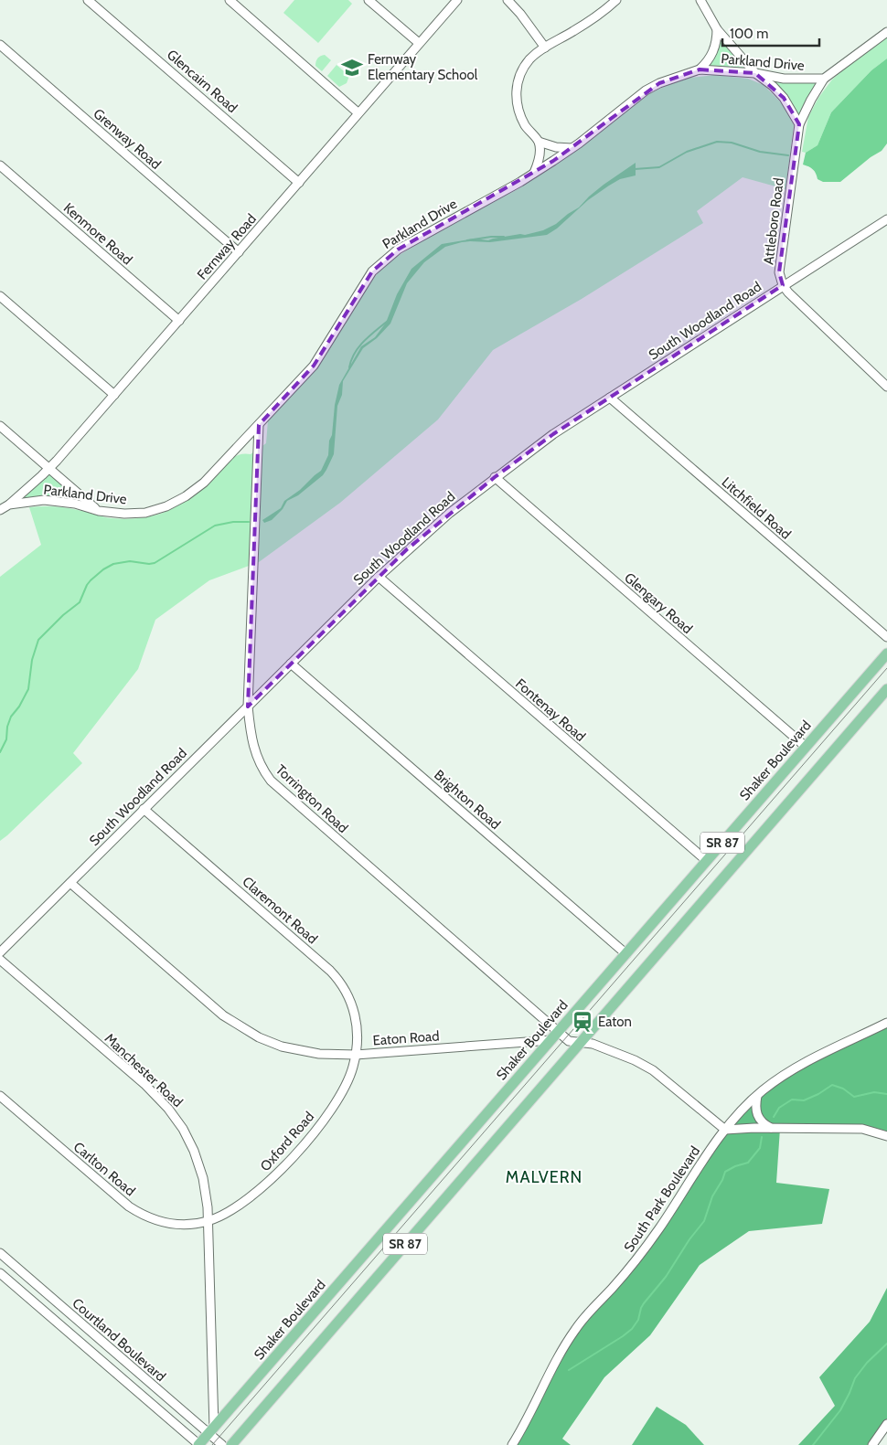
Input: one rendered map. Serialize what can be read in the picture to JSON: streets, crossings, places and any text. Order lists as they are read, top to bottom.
{
  "streets": {
    "main road": ["Shaker Boulevard", "SR 87"],
    "street": [
      "Parkland Drive",
      "Glencairn Road",
      "Grenway Road",
      "Attleboro Road",
      "Kenmore Road",
      "Fernway Road",
      "South Woodland Road",
      "Litchfield Road",
      "Glengary Road",
      "Fontenay Road",
      "Torrington Road",
      "Brighton Road",
      "Claremont Road",
      "Eaton Road",
      "Manchester Road",
      "Oxford Road",
      "Carlton Road",
      "South Park Boulevard",
      "Courtland Boulevard"
    ]
  },
  "crossings": [
    ["Parkland Drive", "Attleboro Road"],
    ["Parkland Drive", "Fernway Road"],
    ["Parkland Drive", "Torrington Road"],
    ["Glencairn Road", "Fernway Road"],
    ["Grenway Road", "Fernway Road"],
    ["Attleboro Road", "South Woodland Road"],
    ["Kenmore Road", "Fernway Road"],
    ["South Woodland Road", "Litchfield Road"],
    ["South Woodland Road", "Glengary Road"],
    ["South Woodland Road", "Fontenay Road"],
    ["South Woodland Road", "Torrington Road"],
    ["South Woodland Road", "Brighton Road"],
    ["South Woodland Road", "Claremont Road"],
    ["South Woodland Road", "Eaton Road"],
    ["Glengary Road", "Shaker Boulevard"],
    ["Fontenay Road", "Shaker Boulevard"],
    ["Shaker Boulevard", "Torrington Road"],
    ["Shaker Boulevard", "Brighton Road"],
    ["Shaker Boulevard", "Eaton Road"],
    ["Shaker Boulevard", "Manchester Road"],
    ["Shaker Boulevard", "Courtland Boulevard"],
    ["Claremont Road", "Eaton Road"],
    ["Claremont Road", "Oxford Road"],
    ["Eaton Road", "Oxford Road"],
    ["Manchester Road", "Oxford Road"],
    ["Manchester Road", "Carlton Road"],
    ["Manchester Road", "Courtland Boulevard"],
    ["Oxford Road", "Carlton Road"]
  ],
  "districts": ["MALVERN"],
  "places": {
    "school or university": ["Fernway Elementary School"],
    "station": ["Eaton"]
  },
  "scale_bar": "100 m"
}
